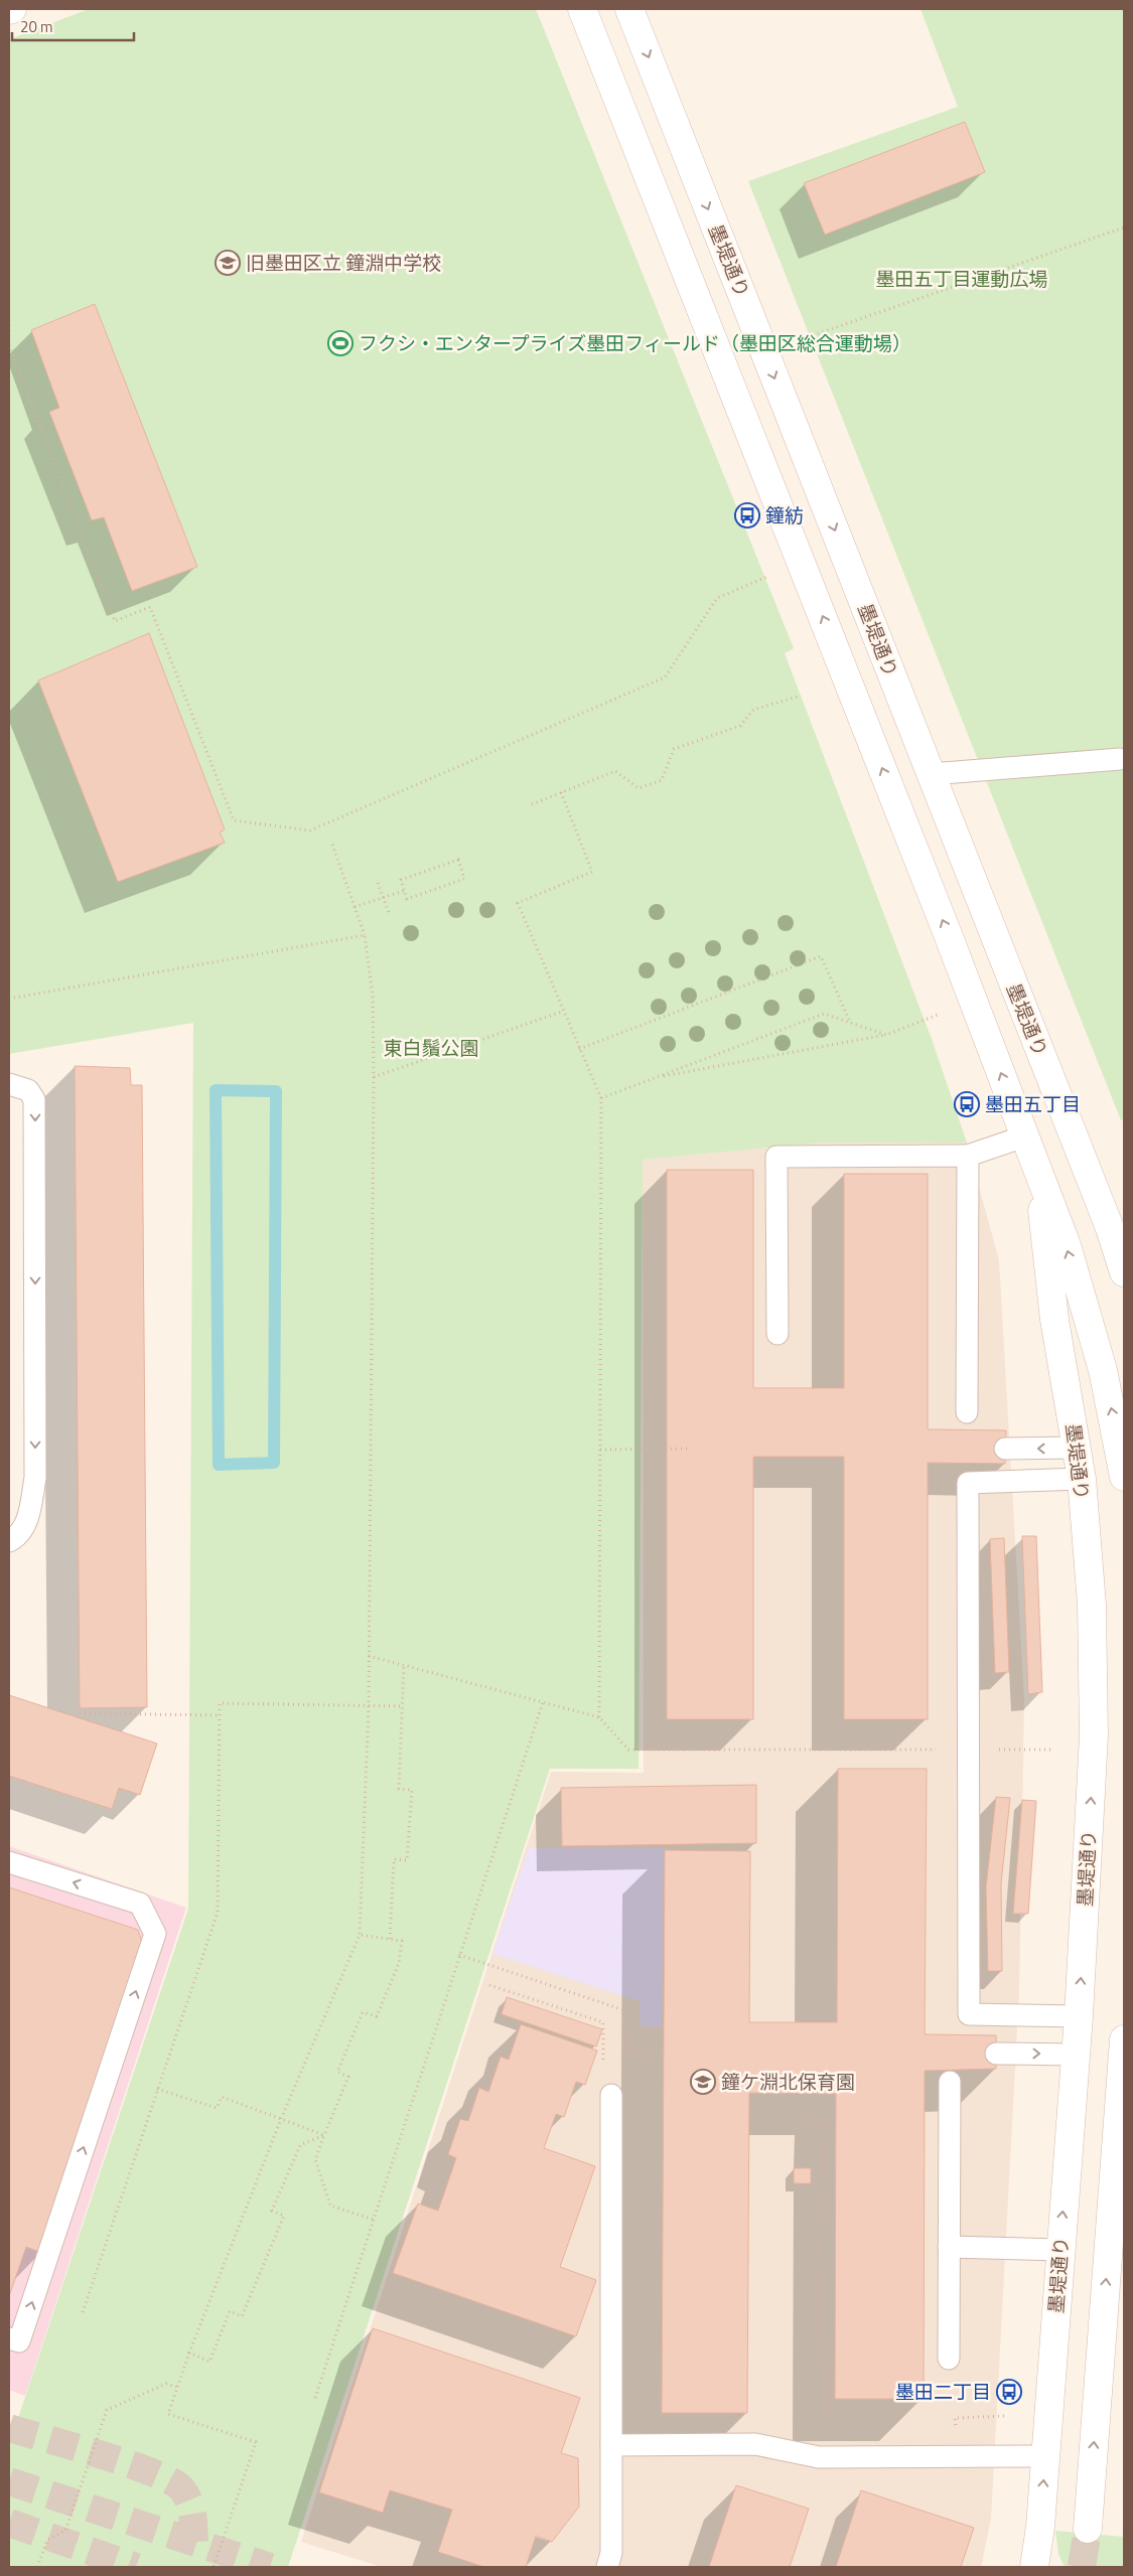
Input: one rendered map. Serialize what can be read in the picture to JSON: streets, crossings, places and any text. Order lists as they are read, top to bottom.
{
  "streets": {
    "main road": ["墨堤通り"]
  },
  "parks": ["墨田五丁目運動広場", "東白鬚公園"],
  "places": {
    "school or university": ["旧墨田区立 鐘淵中学校", "鐘ケ淵北保育園"],
    "sports": ["フクシ・エンタープライズ墨田フィールド（墨田区総合運動場）"],
    "bus stop": ["鐘紡", "墨田五丁目", "墨田二丁目"]
  },
  "scale_bar": "20 m"
}
